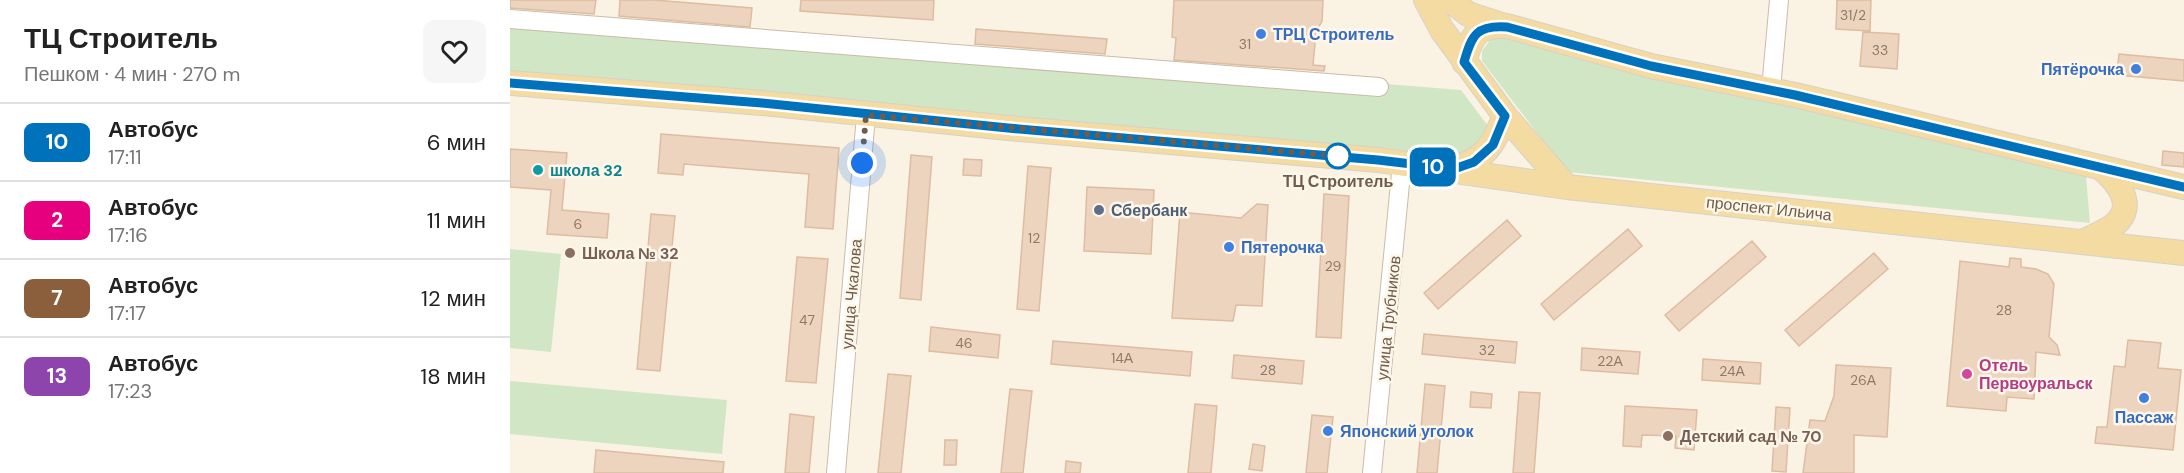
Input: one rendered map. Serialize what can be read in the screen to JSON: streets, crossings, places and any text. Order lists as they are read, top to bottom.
{
  "streets": {
    "main road": ["проспект Ильича"],
    "street": ["улица Чкалова", "улица Трубников"]
  },
  "crossings": [
    ["проспект Ильича", "улица Чкалова"],
    ["проспект Ильича", "улица Трубников"]
  ],
  "places": [
    "ТРЦ Строитель",
    "Пятёрочка",
    "ТЦ Строитель",
    "школа 32",
    "Сбербанк",
    "Пятерочка",
    "Школа № 32",
    "Отель Первоуральск",
    "Пассаж",
    "Японский уголок",
    "Детский сад № 70"
  ],
  "lines": ["bus line 10"],
  "house_numbers": [
    "31/2",
    "31",
    "33",
    "6",
    "12",
    "29",
    "28",
    "47",
    "46",
    "32",
    "14А",
    "22А",
    "28",
    "24А",
    "26А"
  ],
  "page": {
    "heading": ["ТЦ Строитель", "Пешком · 4 мин · 270 m"],
    "on_map": "10",
    "list": [
      {
        "mark": "10",
        "name": "Автобус",
        "note": "17:11",
        "value": "6 мин"
      },
      {
        "mark": "2",
        "name": "Автобус",
        "note": "17:16",
        "value": "11 мин"
      },
      {
        "mark": "7",
        "name": "Автобус",
        "note": "17:17",
        "value": "12 мин"
      },
      {
        "mark": "13",
        "name": "Автобус",
        "note": "17:23",
        "value": "18 мин"
      }
    ]
  }
}
